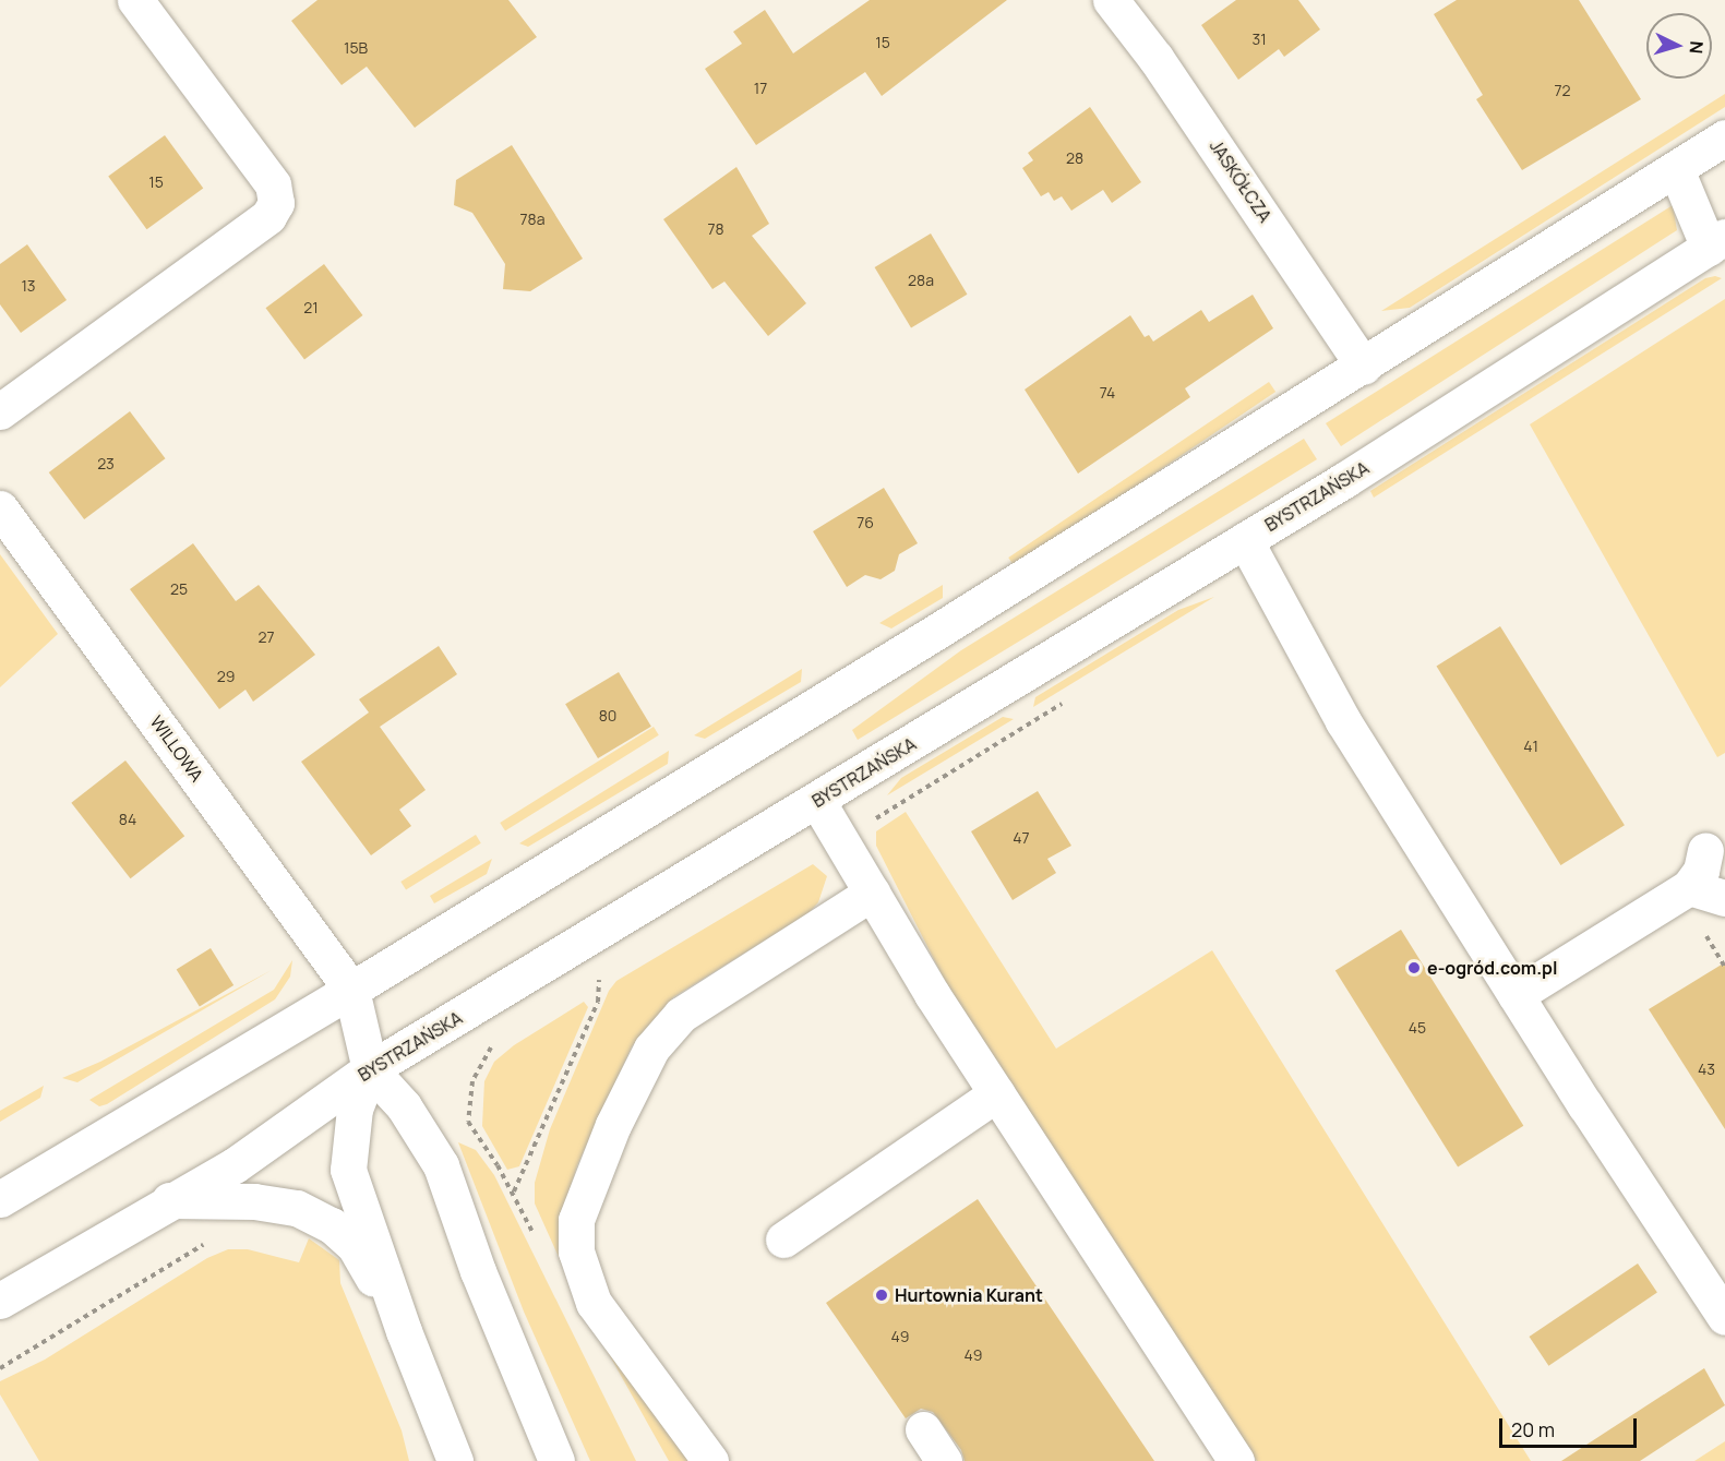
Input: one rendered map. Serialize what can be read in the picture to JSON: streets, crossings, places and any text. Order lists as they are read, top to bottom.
{
  "streets": {
    "main road": ["JASKÓŁCZA", "BYSTRZAŃSKA", "WILLOWA"]
  },
  "places": ["e-ogród.com.pl", "Hurtownia Kurant"],
  "house_numbers": [
    "31",
    "15",
    "15B",
    "17",
    "72",
    "28",
    "15",
    "78a",
    "78",
    "28a",
    "13",
    "21",
    "74",
    "23",
    "76",
    "25",
    "27",
    "29",
    "80",
    "41",
    "84",
    "47",
    "45",
    "43",
    "49",
    "49"
  ],
  "scale_bar": "20 m",
  "north": "right"
}
